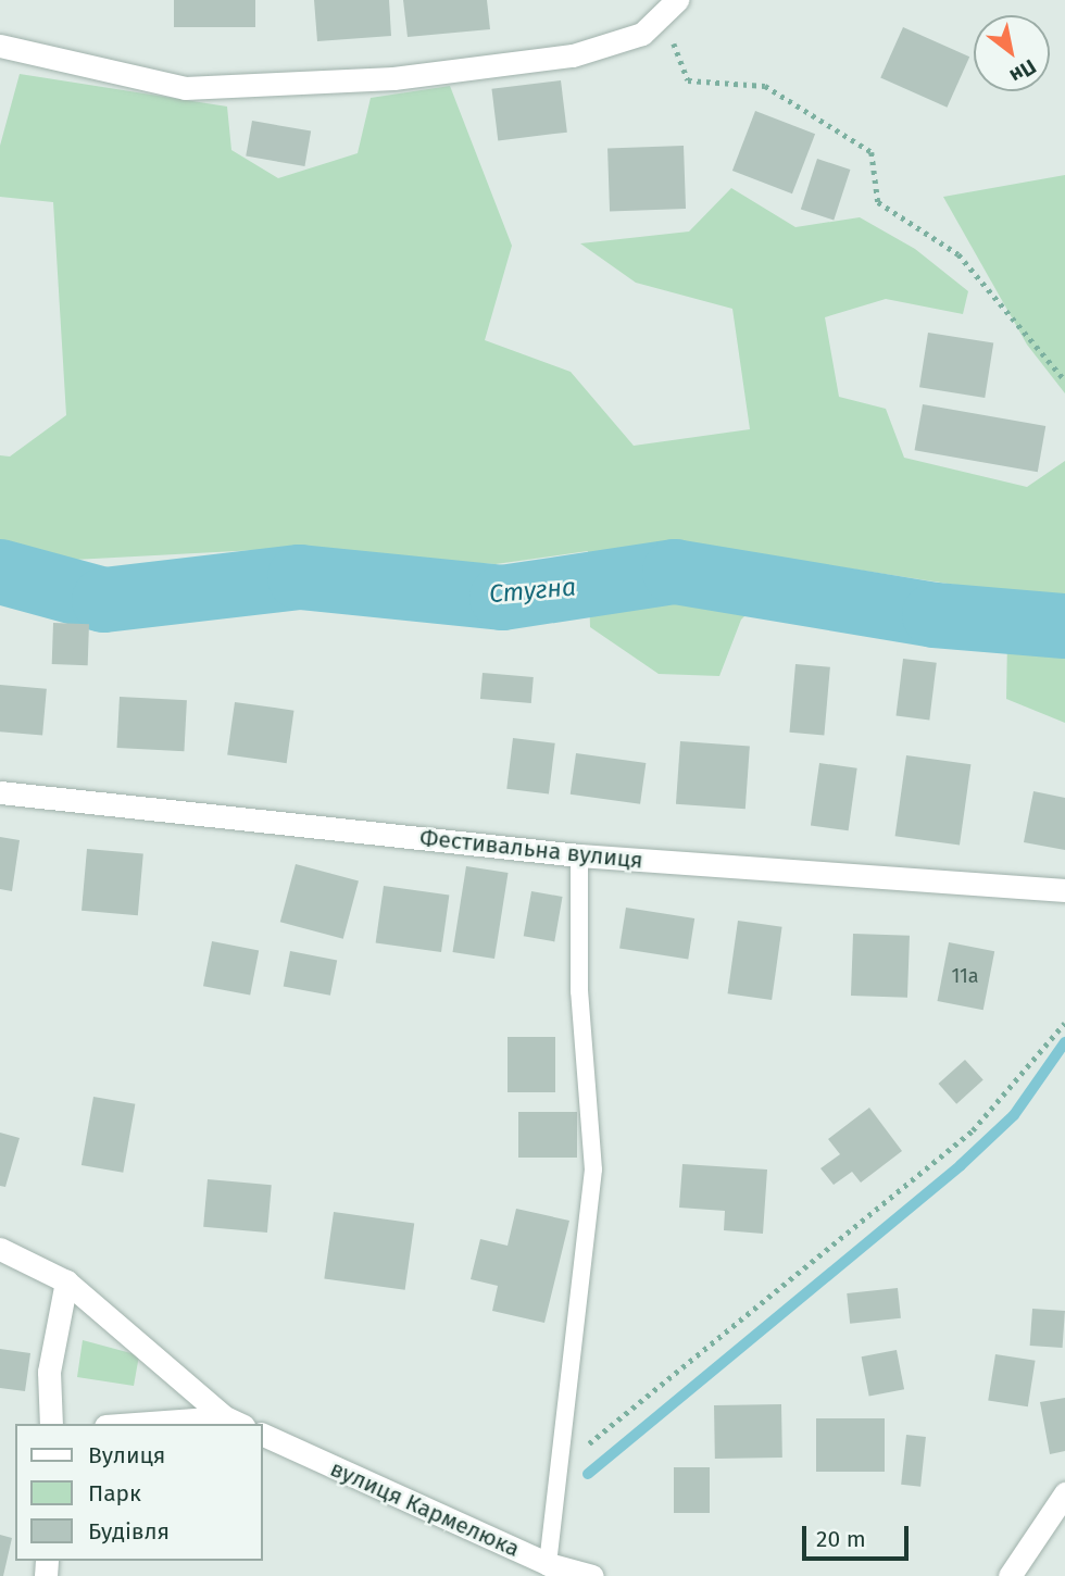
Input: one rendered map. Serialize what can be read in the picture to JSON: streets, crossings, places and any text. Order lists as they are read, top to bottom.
{
  "streets": {
    "street": ["Фестивальна вулиця", "вулиця Кармелюка"]
  },
  "water": ["Стугна"],
  "house_numbers": ["11а"],
  "legend": ["Вулиця", "Парк", "Будівля"],
  "scale_bar": "20 m",
  "north": "bottom right"
}
